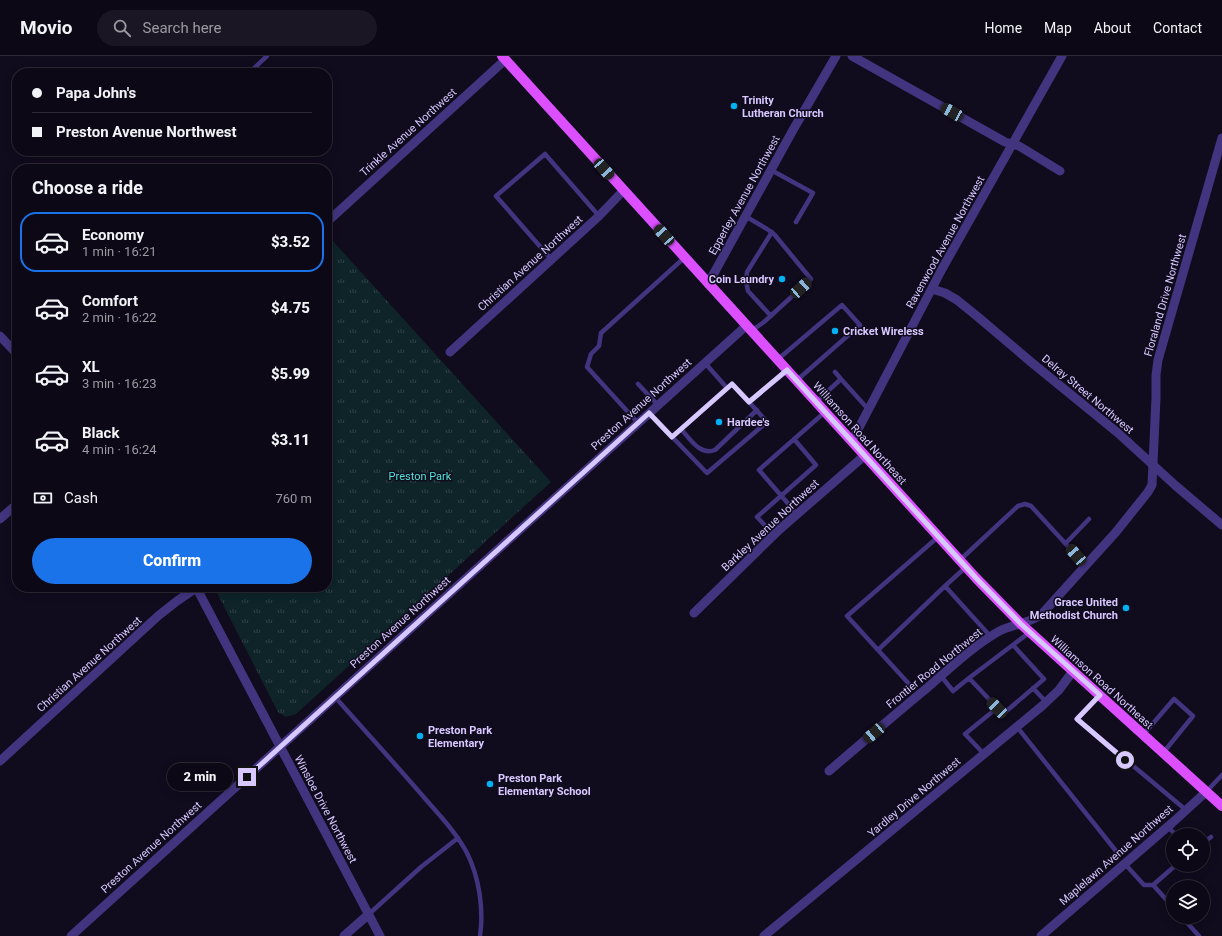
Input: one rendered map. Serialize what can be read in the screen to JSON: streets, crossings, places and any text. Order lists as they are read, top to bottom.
{
  "streets": {
    "main road": ["Williamson Road Northeast"],
    "street": [
      "Trinkle Avenue Northwest",
      "Epperley Avenue Northwest",
      "Ravenwood Avenue Northwest",
      "Christian Avenue Northwest",
      "Floraland Drive Northwest",
      "Delray Street Northwest",
      "Preston Avenue Northwest",
      "Barkley Avenue Northwest",
      "Frontier Road Northwest",
      "Yardley Drive Northwest",
      "Winsloe Drive Northwest",
      "Maplelawn Avenue Northwest"
    ]
  },
  "crossings": [
    ["Trinkle Avenue Northwest", "Williamson Road Northeast"],
    ["Epperley Avenue Northwest", "Williamson Road Northeast"],
    ["Ravenwood Avenue Northwest", "Delray Street Northwest"],
    ["Ravenwood Avenue Northwest", "Williamson Road Northeast"],
    ["Christian Avenue Northwest", "Williamson Road Northeast"],
    ["Floraland Drive Northwest", "Delray Street Northwest"],
    ["Floraland Drive Northwest", "Williamson Road Northeast"],
    ["Floraland Drive Northwest", "Frontier Road Northwest"],
    ["Preston Avenue Northwest", "Williamson Road Northeast"],
    ["Preston Avenue Northwest", "Winsloe Drive Northwest"],
    ["Williamson Road Northeast", "Barkley Avenue Northwest"],
    ["Williamson Road Northeast", "Frontier Road Northwest"],
    ["Williamson Road Northeast", "Yardley Drive Northwest"],
    ["Williamson Road Northeast", "Maplelawn Avenue Northwest"]
  ],
  "parks": ["Preston Park"],
  "places": [
    "Trinity Lutheran Church",
    "Coin Laundry",
    "Cricket Wireless",
    "Hardee's",
    "Grace United Methodist Church",
    "Preston Park Elementary",
    "Preston Park Elementary School"
  ],
  "page": {
    "header": "Movio",
    "search": "Search here",
    "nav": [
      "Home",
      "Map",
      "About",
      "Contact"
    ],
    "banner": ["Papa John's", "Preston Avenue Northwest"],
    "heading": "Choose a ride",
    "list": [
      {
        "name": "Economy",
        "note": "1 min · 16:21",
        "value": "$3.52"
      },
      {
        "name": "Comfort",
        "note": "2 min · 16:22",
        "value": "$4.75"
      },
      {
        "name": "XL",
        "note": "3 min · 16:23",
        "value": "$5.99"
      },
      {
        "name": "Black",
        "note": "4 min · 16:24",
        "value": "$3.11"
      }
    ],
    "pay": ["Cash", "760 m"],
    "buttons": "Confirm",
    "bubble": "2 min"
  }
}
